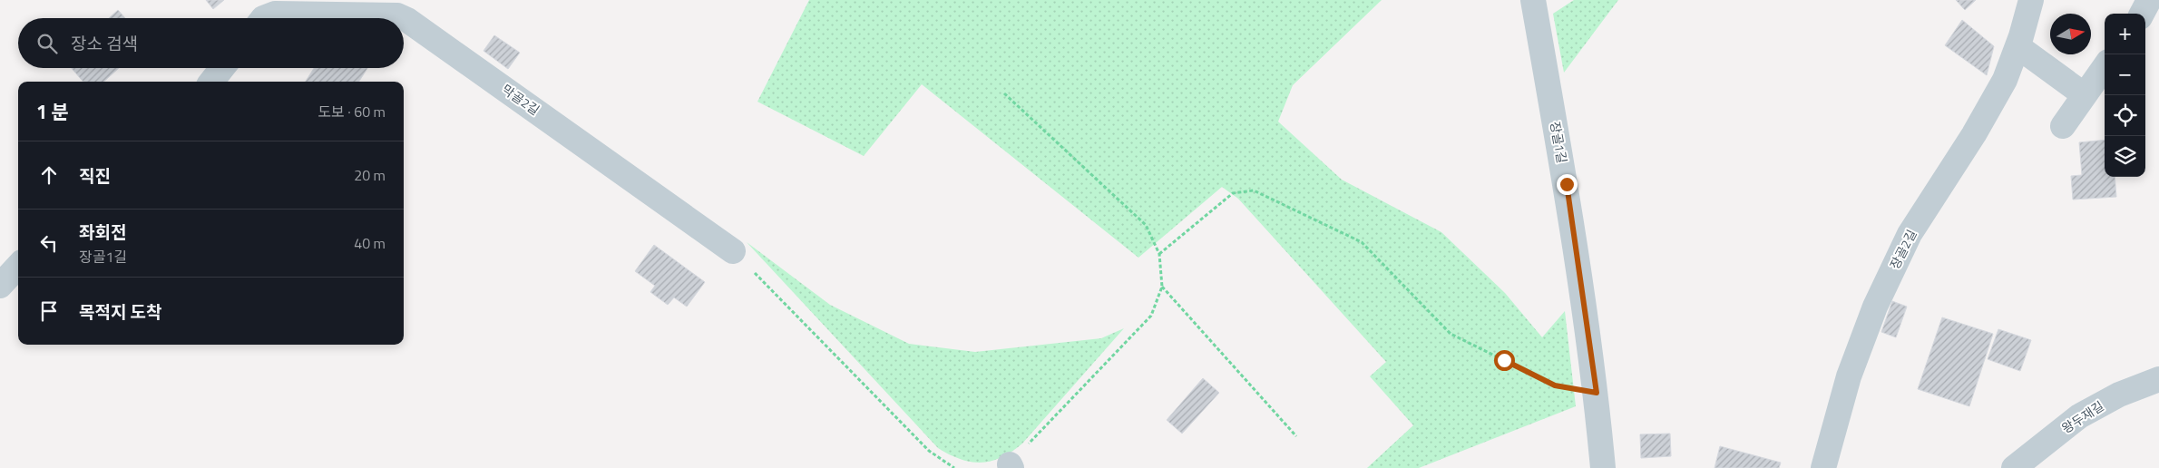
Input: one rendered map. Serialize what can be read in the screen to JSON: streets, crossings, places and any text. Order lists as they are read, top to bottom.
{
  "streets": {
    "street": [
      "막골2길",
      "장골1길",
      "장골2길",
      "왕두재길"
    ]
  },
  "north": "right",
  "page": {
    "map_buttons": ["+", "−"],
    "search": "장소 검색",
    "heading": ["1 분", "도보 · 60 m"],
    "list": [
      ["직진", "20 m"],
      ["좌회전", "장골1길", "40 m"],
      "목적지 도착"
    ]
  }
}
